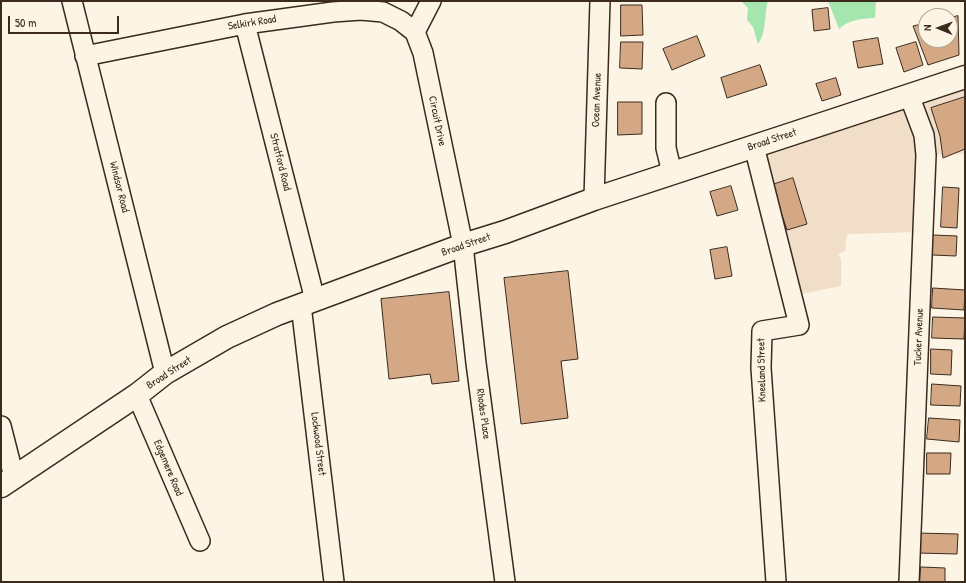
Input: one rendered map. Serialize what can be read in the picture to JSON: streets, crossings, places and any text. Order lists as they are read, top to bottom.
{
  "streets": {
    "main road": ["Broad Street"],
    "street": [
      "Selkirk Road",
      "Ocean Avenue",
      "Circuit Drive",
      "Stratford Road",
      "Windsor Road",
      "Tucker Avenue",
      "Kneeland Street",
      "Rhodes Place",
      "Lockwood Street",
      "Edgemere Road"
    ]
  },
  "crossings": [
    ["Selkirk Road", "Circuit Drive"],
    ["Selkirk Road", "Stratford Road"],
    ["Selkirk Road", "Windsor Road"],
    ["Ocean Avenue", "Broad Street"],
    ["Circuit Drive", "Broad Street"],
    ["Circuit Drive", "Rhodes Place"],
    ["Broad Street", "Stratford Road"],
    ["Broad Street", "Windsor Road"],
    ["Broad Street", "Tucker Avenue"],
    ["Broad Street", "Kneeland Street"],
    ["Broad Street", "Rhodes Place"],
    ["Broad Street", "Lockwood Street"],
    ["Broad Street", "Edgemere Road"],
    ["Stratford Road", "Lockwood Street"]
  ],
  "scale_bar": "50 m",
  "north": "left"
}
